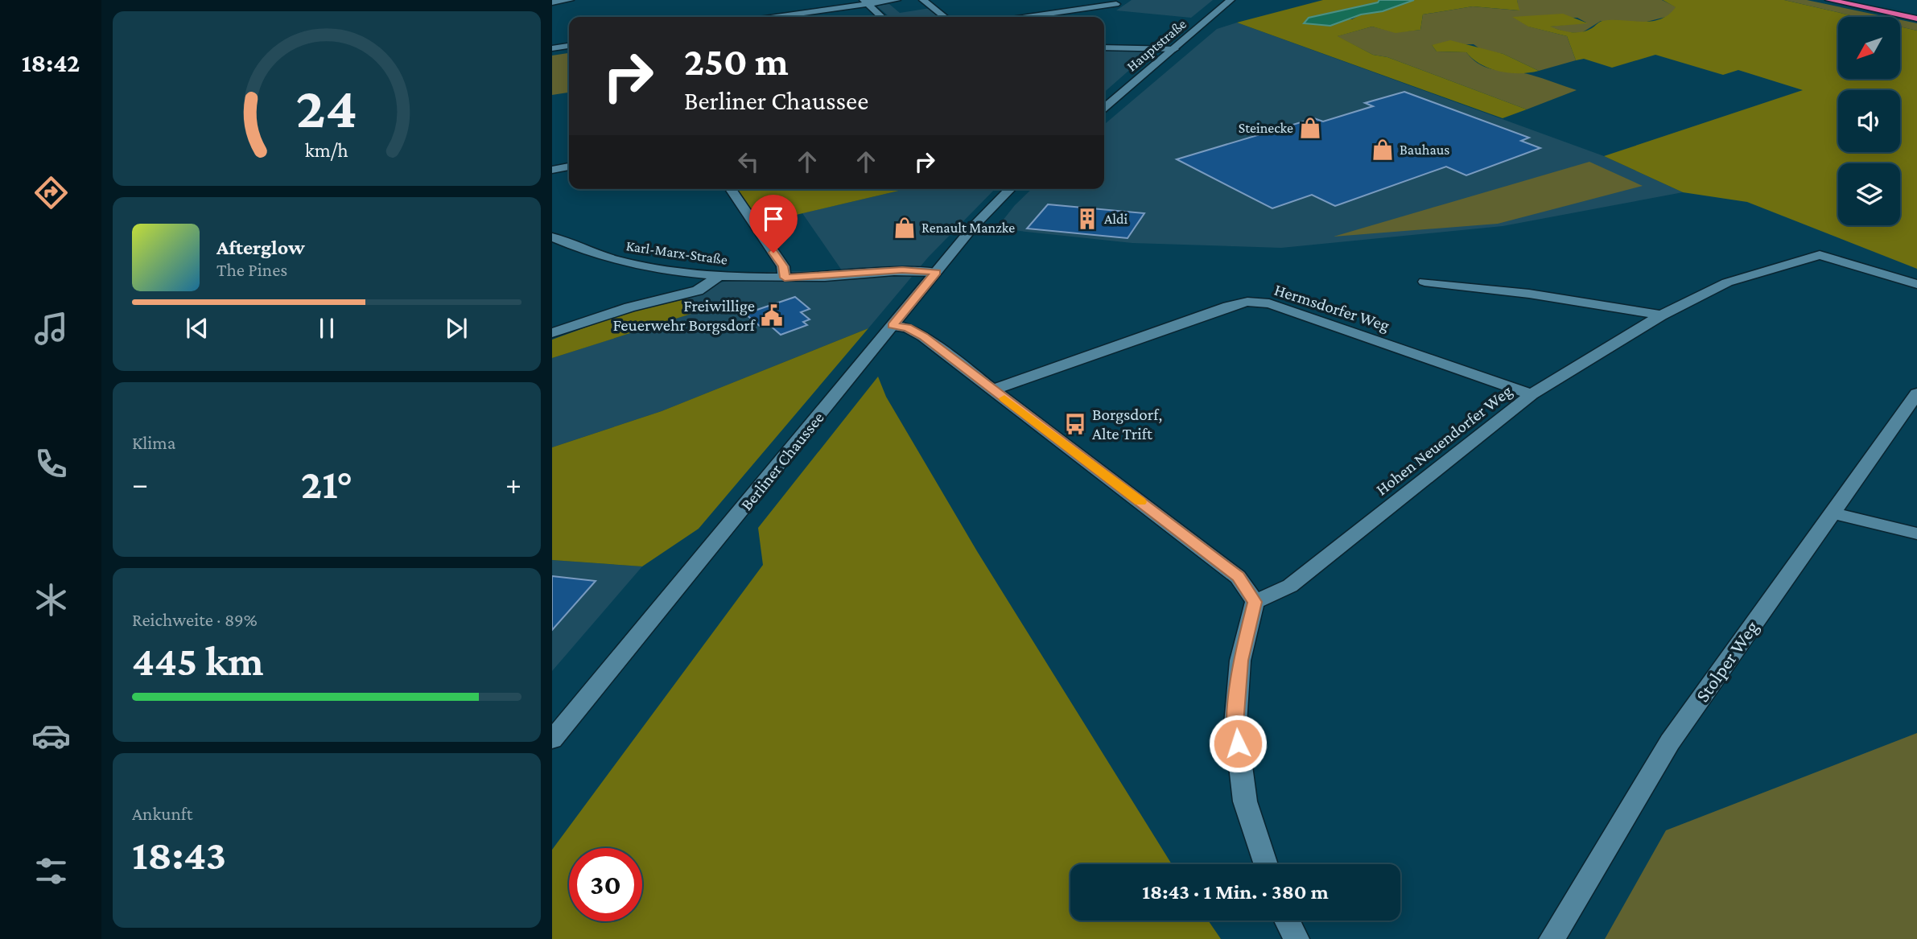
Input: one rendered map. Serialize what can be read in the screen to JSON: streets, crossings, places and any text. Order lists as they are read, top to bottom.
{
  "streets": {
    "street": [
      "Hauptstraße",
      "Karl-Marx-Straße",
      "Hermsdorfer Weg",
      "Hohen Neuendorfer Weg",
      "Berliner Chaussee",
      "Stolper Weg"
    ]
  },
  "crossings": [
    ["Karl-Marx-Straße", "Berliner Chaussee"],
    ["Hermsdorfer Weg", "Hohen Neuendorfer Weg"]
  ],
  "places": {
    "shop": ["Steinecke", "Bauhaus", "Renault Manzke"],
    "building": ["Aldi"],
    "public building": ["Freiwillige Feuerwehr Borgsdorf"],
    "bus stop": ["Borgsdorf, Alte Trift"]
  },
  "north": "bottom left",
  "page": {
    "tabs": "18:42",
    "turn": ["250 m", "Berliner Chaussee"],
    "song": ["Afterglow", "The Pines"],
    "tile": [
      "Klima",
      ["Reichweite · 89%", "445 km"],
      ["Ankunft", "18:43"]
    ],
    "heat": ["−", "21°", "+"],
    "limit": "30",
    "trip": "18:43 · 1 Min. · 380 m",
    "gauge": ["24", "km/h"]
  }
}
